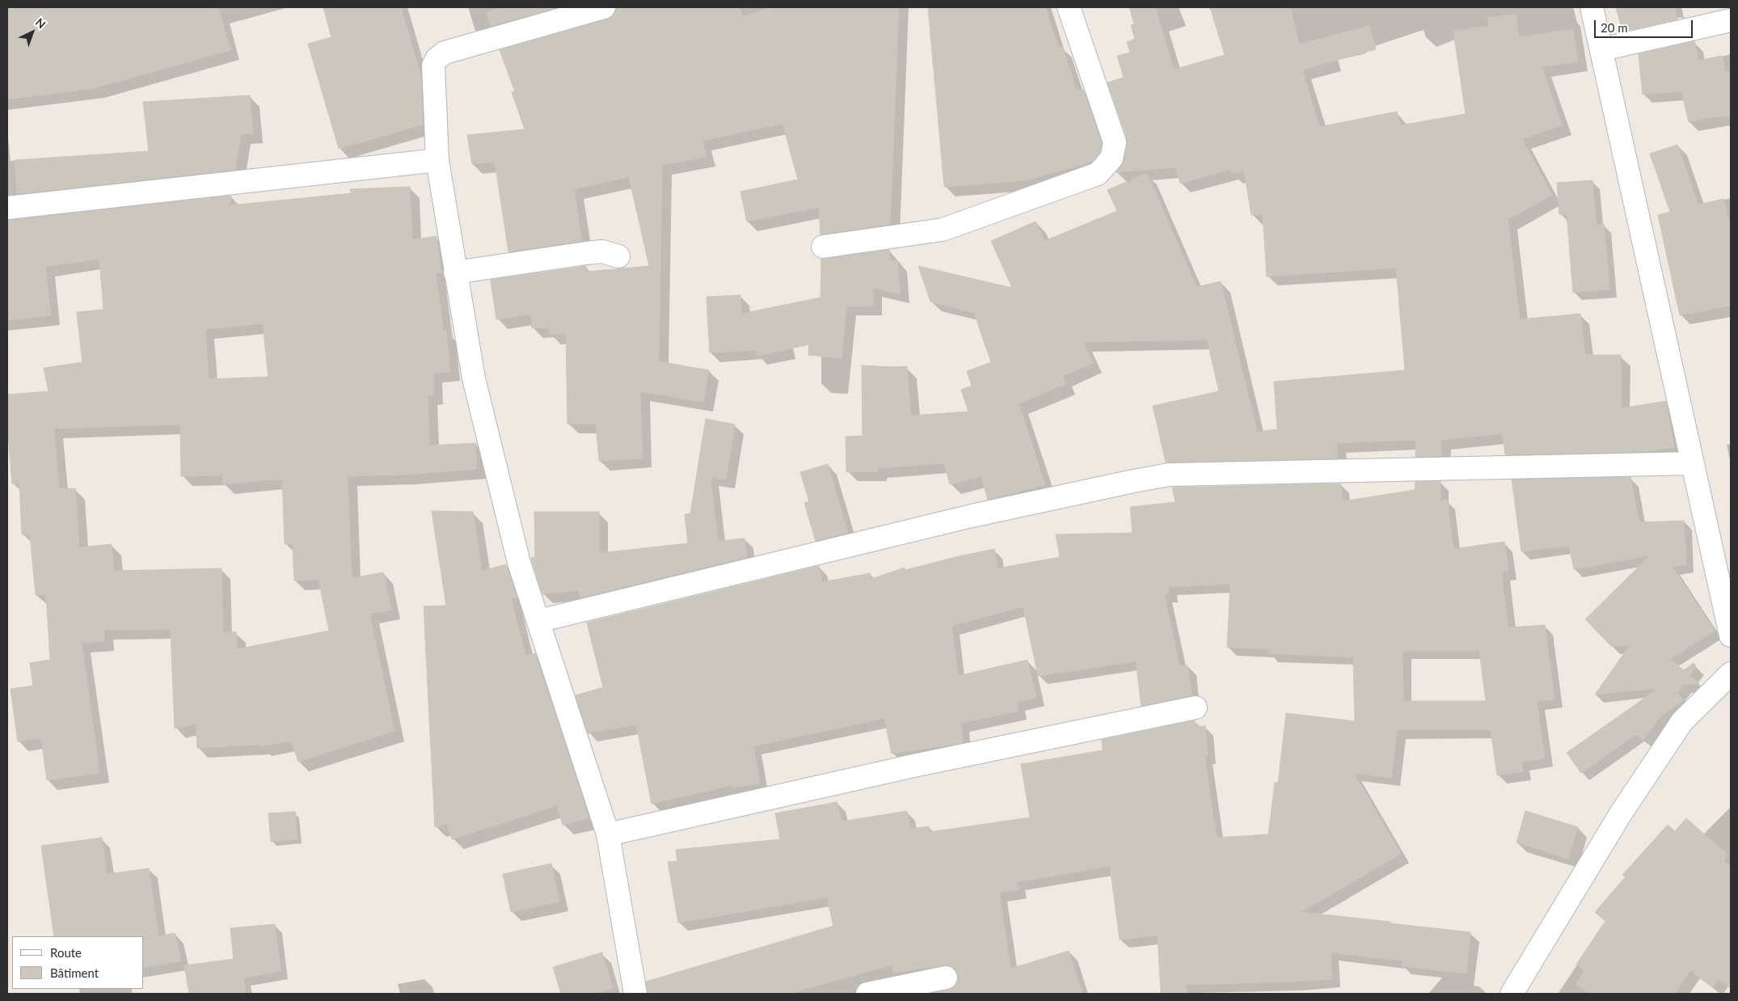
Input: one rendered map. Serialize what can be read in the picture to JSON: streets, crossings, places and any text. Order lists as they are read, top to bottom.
{
  "legend": ["Route", "Bâtiment"],
  "scale_bar": "20 m",
  "north": "top right"
}
